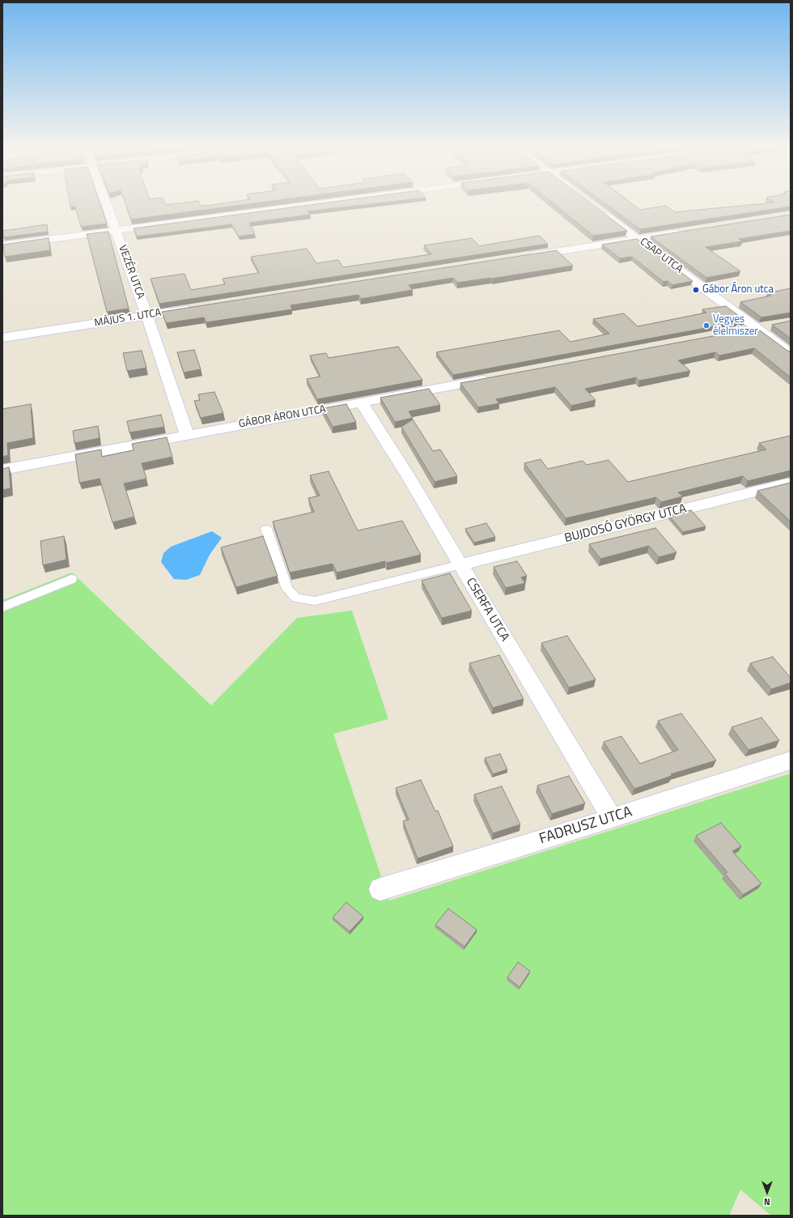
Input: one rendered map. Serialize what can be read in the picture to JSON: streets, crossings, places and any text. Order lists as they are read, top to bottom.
{
  "streets": {
    "street": [
      "CSAP UTCA",
      "VEZÉR UTCA",
      "MÁJUS 1. UTCA",
      "GÁBOR ÁRON UTCA",
      "BUJDOSÓ GYÖRGY UTCA",
      "CSERFA UTCA",
      "FADRUSZ UTCA"
    ]
  },
  "crossings": [
    ["VEZÉR UTCA", "MÁJUS 1. UTCA"],
    ["VEZÉR UTCA", "GÁBOR ÁRON UTCA"],
    ["GÁBOR ÁRON UTCA", "CSERFA UTCA"],
    ["BUJDOSÓ GYÖRGY UTCA", "CSERFA UTCA"],
    ["CSERFA UTCA", "FADRUSZ UTCA"]
  ],
  "places": ["Gábor Áron utca", "Vegyes élelmiszer"],
  "north": "bottom"
}
